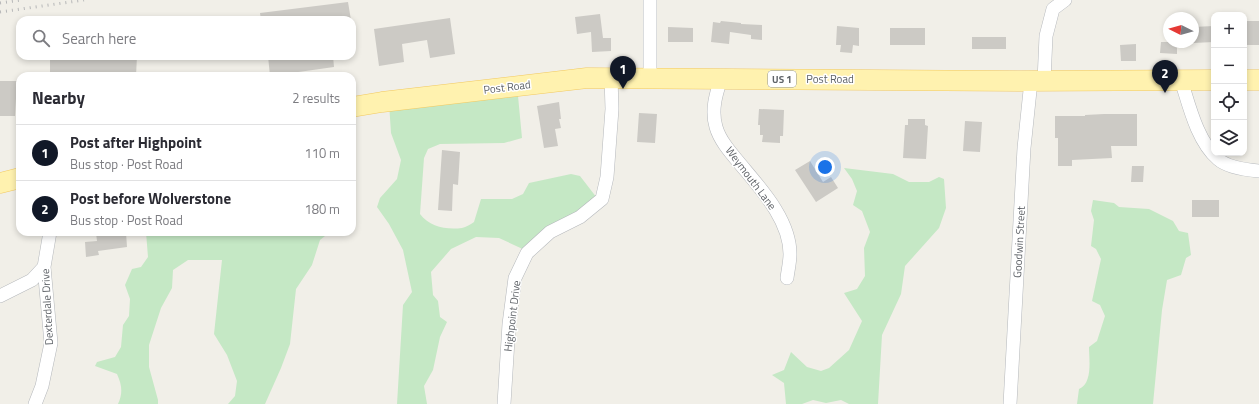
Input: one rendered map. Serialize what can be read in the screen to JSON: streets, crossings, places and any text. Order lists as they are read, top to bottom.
{
  "streets": {
    "main road": ["US 1", "Post Road"],
    "street": [
      "Weymouth Lane",
      "Goodwin Street",
      "Dexterdale Drive",
      "Highpoint Drive"
    ]
  },
  "crossings": [
    ["Post Road", "Weymouth Lane"],
    ["Post Road", "Goodwin Street"],
    ["Post Road", "Highpoint Drive"]
  ],
  "north": "left",
  "page": {
    "map_buttons": ["+", "−"],
    "search": "Search here",
    "pins": ["1", "2"],
    "heading": ["Nearby", "2 results"],
    "list": [
      {
        "mark": "1",
        "name": "Post after Highpoint",
        "note": "Bus stop · Post Road",
        "value": "110 m"
      },
      {
        "mark": "2",
        "name": "Post before Wolverstone",
        "note": "Bus stop · Post Road",
        "value": "180 m"
      }
    ]
  }
}
